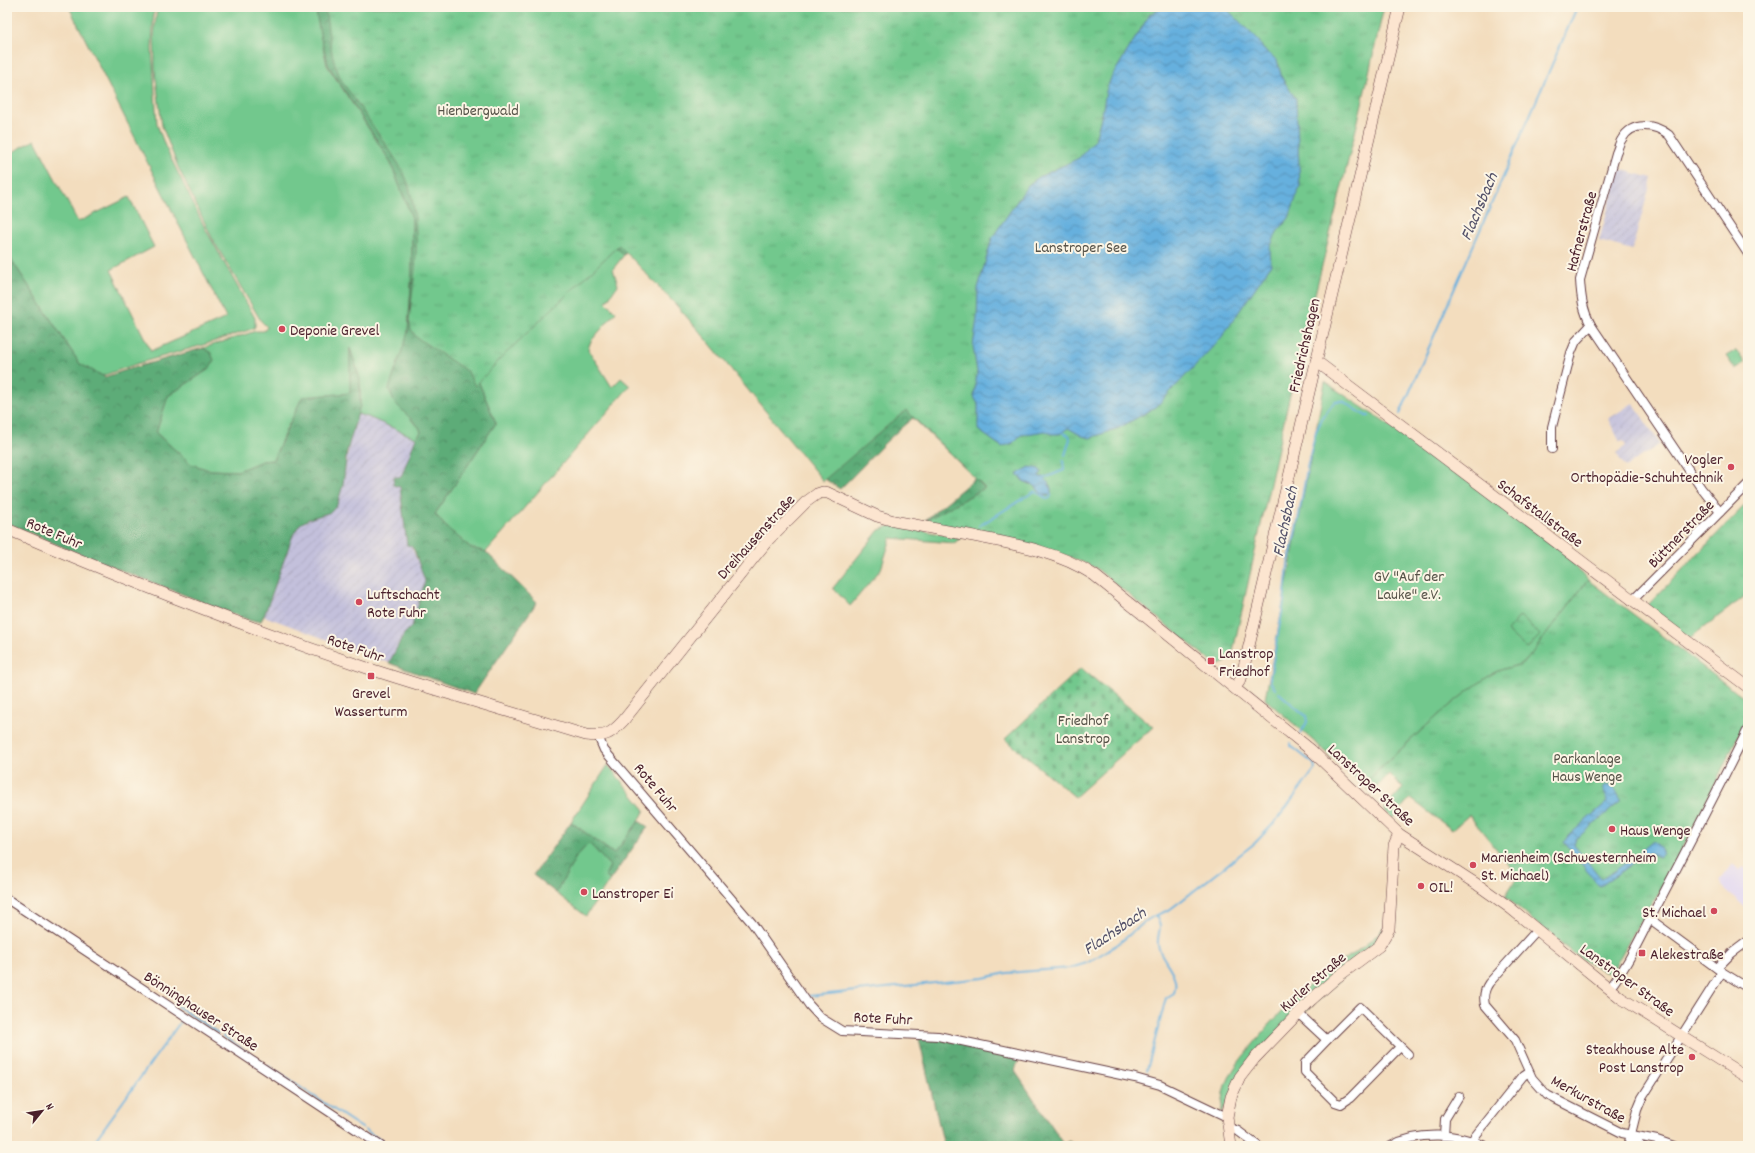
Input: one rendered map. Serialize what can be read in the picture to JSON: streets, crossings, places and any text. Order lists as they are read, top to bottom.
{
  "streets": {
    "main road": [
      "Friedrichshagen",
      "Schafstallstraße",
      "Rote Fuhr",
      "Dreihausenstraße",
      "Lanstroper Straße",
      "Kurler Straße"
    ],
    "street": [
      "Hafnerstraße",
      "Büttnerstraße",
      "Bönninghauser Straße",
      "Merkurstraße"
    ]
  },
  "crossings": [
    ["Hafnerstraße", "Büttnerstraße"],
    ["Friedrichshagen", "Schafstallstraße"],
    ["Friedrichshagen", "Lanstroper Straße"],
    ["Schafstallstraße", "Büttnerstraße"],
    ["Rote Fuhr", "Dreihausenstraße"],
    ["Rote Fuhr", "Kurler Straße"],
    ["Dreihausenstraße", "Lanstroper Straße"],
    ["Lanstroper Straße", "Kurler Straße"],
    ["Lanstroper Straße", "Merkurstraße"]
  ],
  "water": ["Flachsbach"],
  "parks": [
    "Hienbergwald",
    "Lanstroper See",
    "GV \"Auf der Lauke\" e.V.",
    "Friedhof Lanstrop",
    "Parkanlage Haus Wenge"
  ],
  "places": {
    "other": [
      "Deponie Grevel",
      "Vogler Orthopädie-Schuhtechnik",
      "Luftschacht Rote Fuhr",
      "Haus Wenge",
      "Marienheim (Schwesternheim St. Michael)",
      "OIL!",
      "Lanstroper Ei",
      "St. Michael",
      "Steakhouse Alte Post Lanstrop"
    ],
    "transit": ["Lanstrop Friedhof", "Grevel Wasserturm", "Alekestraße"]
  },
  "north": "top right"
}
